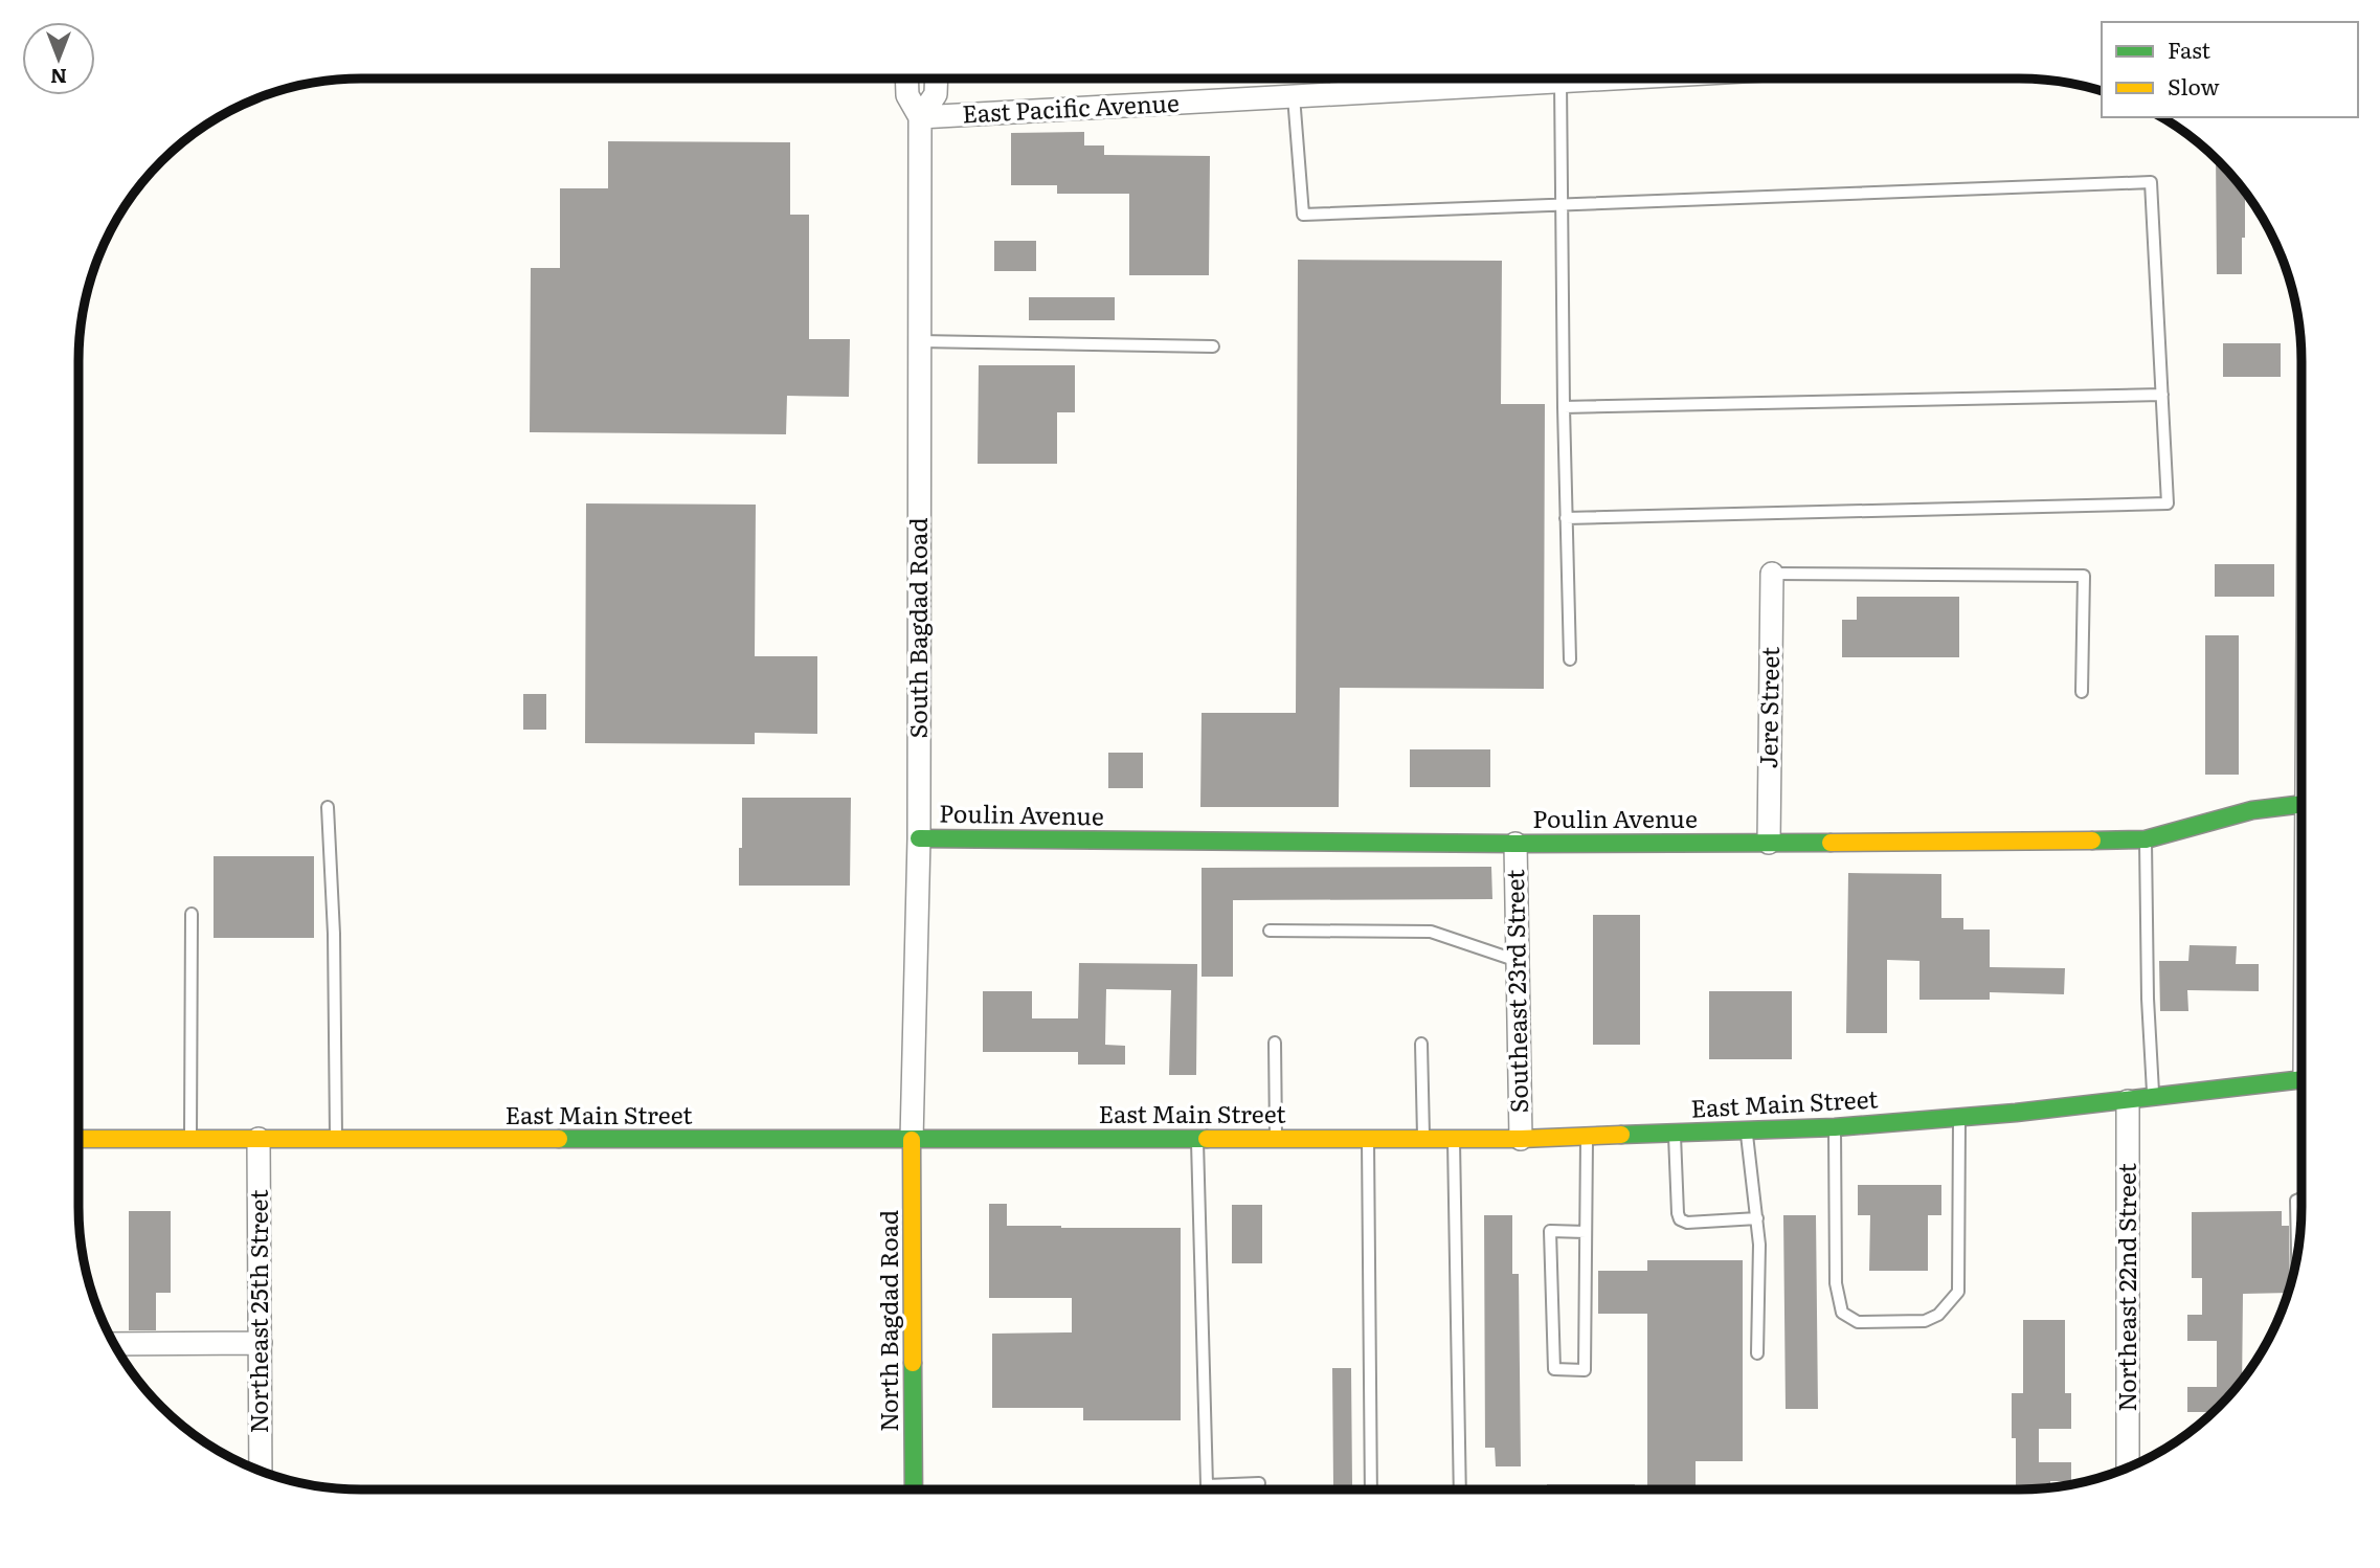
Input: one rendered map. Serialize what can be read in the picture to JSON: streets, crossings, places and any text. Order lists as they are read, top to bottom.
{
  "streets": {
    "main road": ["Poulin Avenue", "East Main Street", "North Bagdad Road"],
    "street": [
      "East Pacific Avenue",
      "South Bagdad Road",
      "Jere Street",
      "Southeast 23rd Street",
      "Northeast 22nd Street",
      "Northeast 25th Street"
    ]
  },
  "crossings": [
    ["East Pacific Avenue", "South Bagdad Road"],
    ["South Bagdad Road", "Poulin Avenue"],
    ["South Bagdad Road", "East Main Street"],
    ["South Bagdad Road", "North Bagdad Road"],
    ["Jere Street", "Poulin Avenue"],
    ["Poulin Avenue", "Southeast 23rd Street"],
    ["Southeast 23rd Street", "East Main Street"],
    ["East Main Street", "Northeast 22nd Street"],
    ["East Main Street", "Northeast 25th Street"],
    ["East Main Street", "North Bagdad Road"]
  ],
  "legend": ["Fast", "Slow"],
  "north": "bottom"
}
